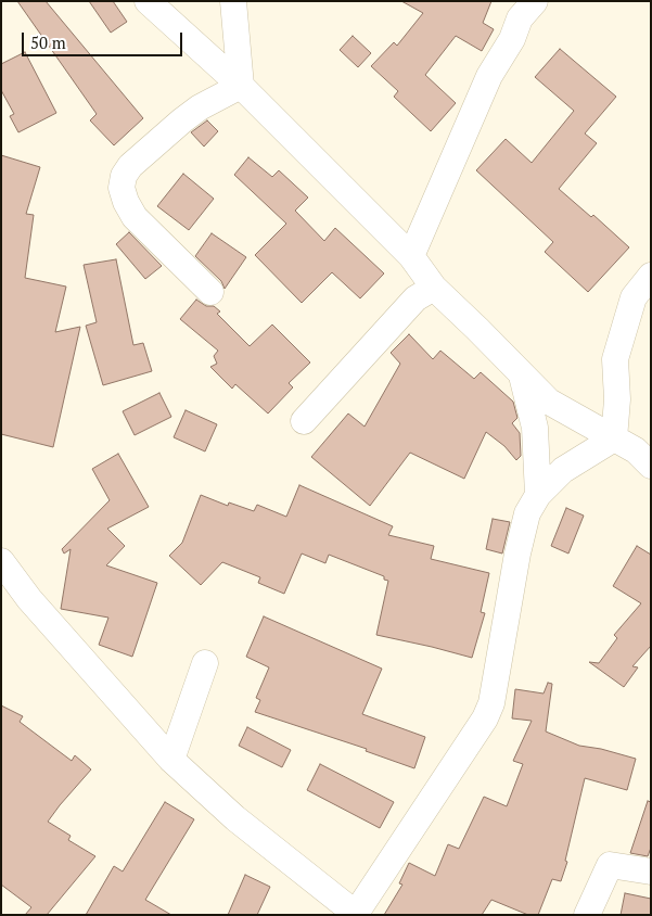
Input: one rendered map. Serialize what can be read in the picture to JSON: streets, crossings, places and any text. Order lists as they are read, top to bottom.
{
  "scale_bar": "50 m"
}
